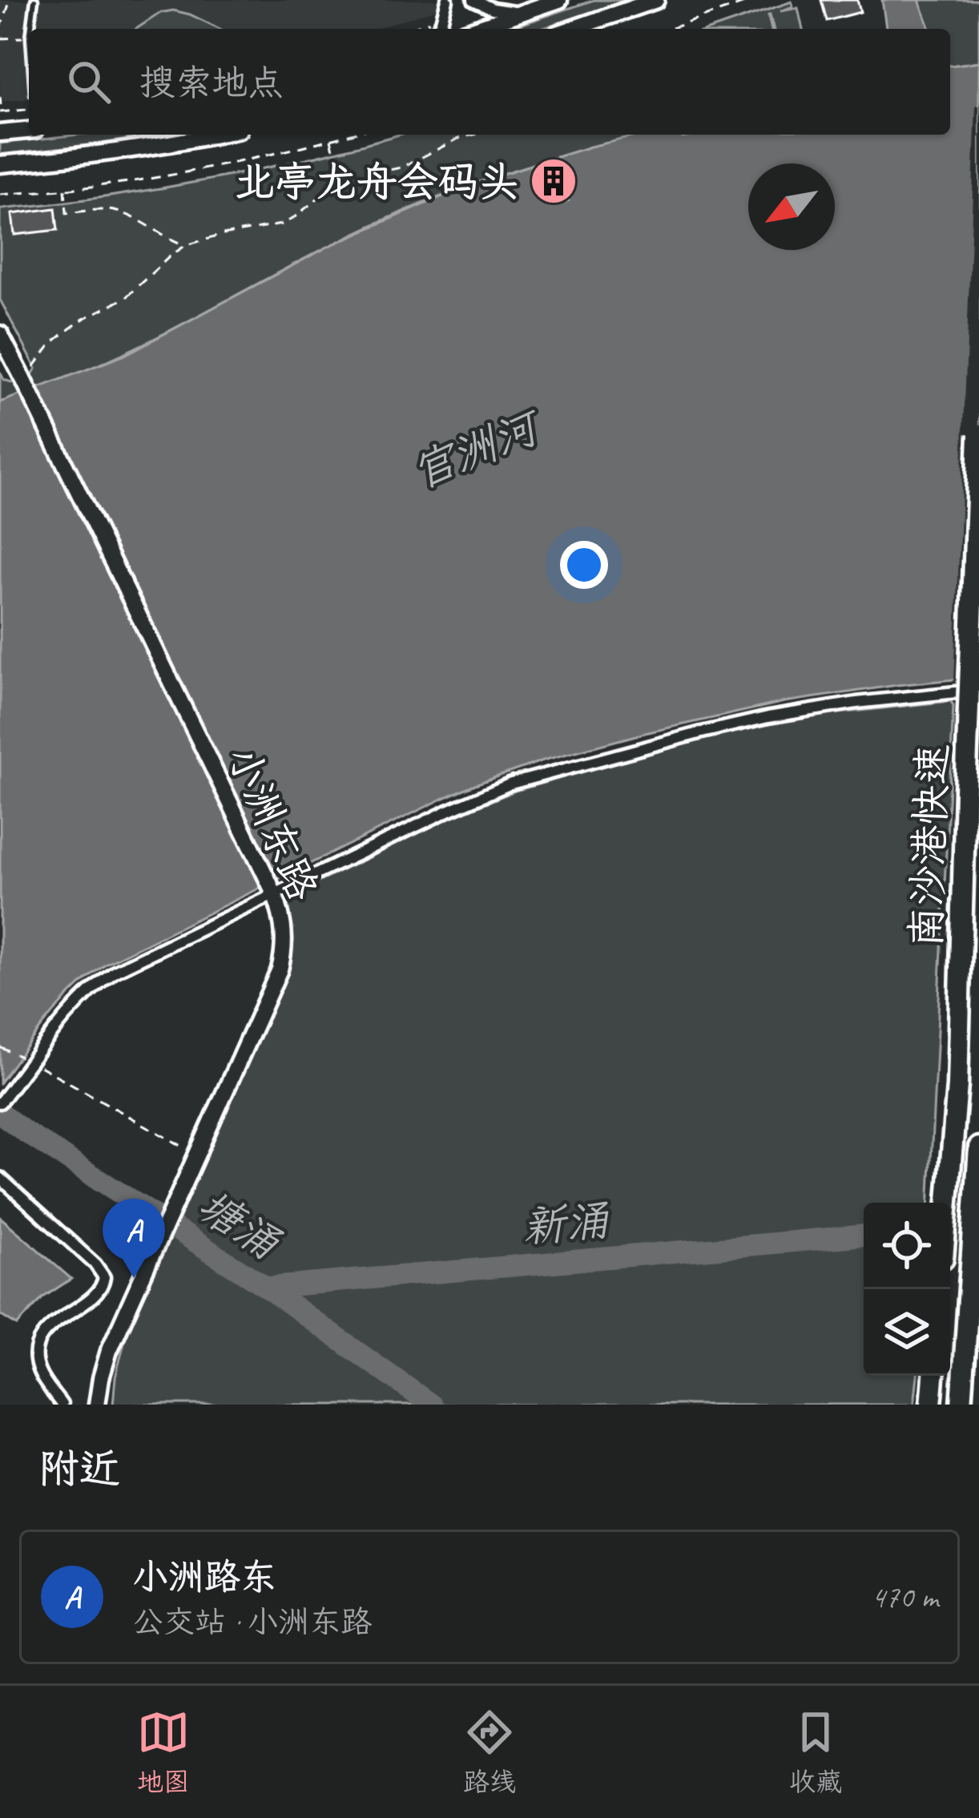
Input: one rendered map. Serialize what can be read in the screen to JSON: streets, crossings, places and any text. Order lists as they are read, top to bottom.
{
  "streets": {
    "highway": ["南沙港快速"],
    "main road": ["小洲东路"]
  },
  "water": ["官洲河", "新涌", "塘涌"],
  "places": {
    "building": ["北亭龙舟会码头"]
  },
  "north": "bottom left",
  "page": {
    "search": "搜索地点",
    "pins": "A",
    "heading": "附近",
    "list": [
      {
        "mark": "A",
        "name": "小洲路东",
        "note": "公交站 · 小洲东路",
        "value": "470 m"
      }
    ],
    "nav": ["地图", "路线", "收藏"]
  }
}
